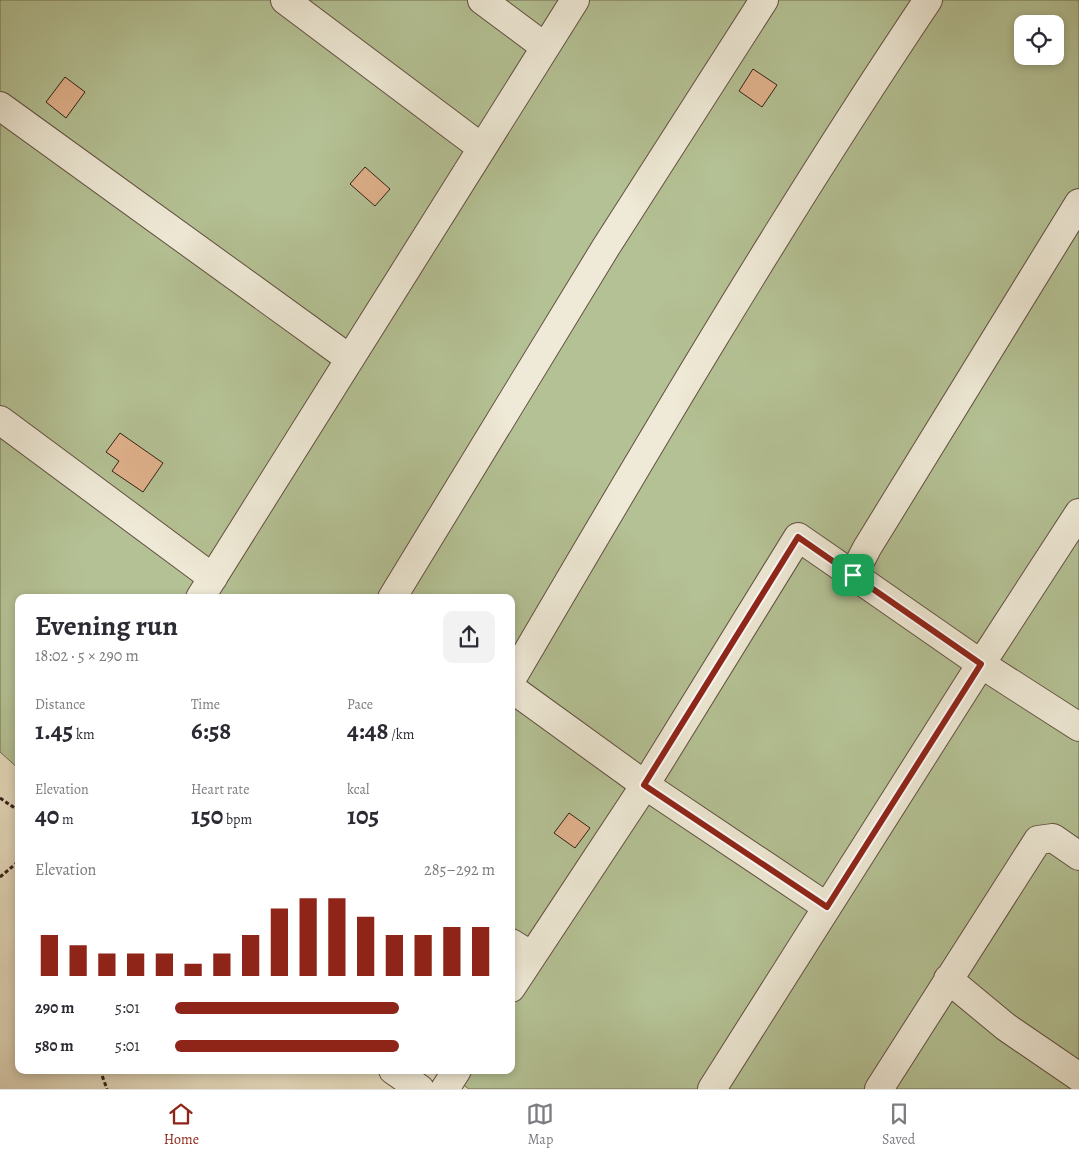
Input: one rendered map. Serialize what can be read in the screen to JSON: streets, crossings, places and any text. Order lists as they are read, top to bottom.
{
  "page": {
    "heading": ["Evening run", "18:02 · 5 × 290 m"],
    "stats": [
      ["Distance", "1.45 km"],
      ["Time", "6:58"],
      ["Pace", "4:48 /km"],
      ["Elevation", "40 m"],
      ["Heart rate", "150 bpm"],
      ["kcal", "105"]
    ],
    "chart": ["Elevation", "285–292 m"],
    "list": [
      {
        "name": "290 m",
        "note": "5:01"
      },
      {
        "name": "580 m",
        "note": "5:01"
      }
    ],
    "tabs": ["Home", "Map", "Saved"]
  }
}
